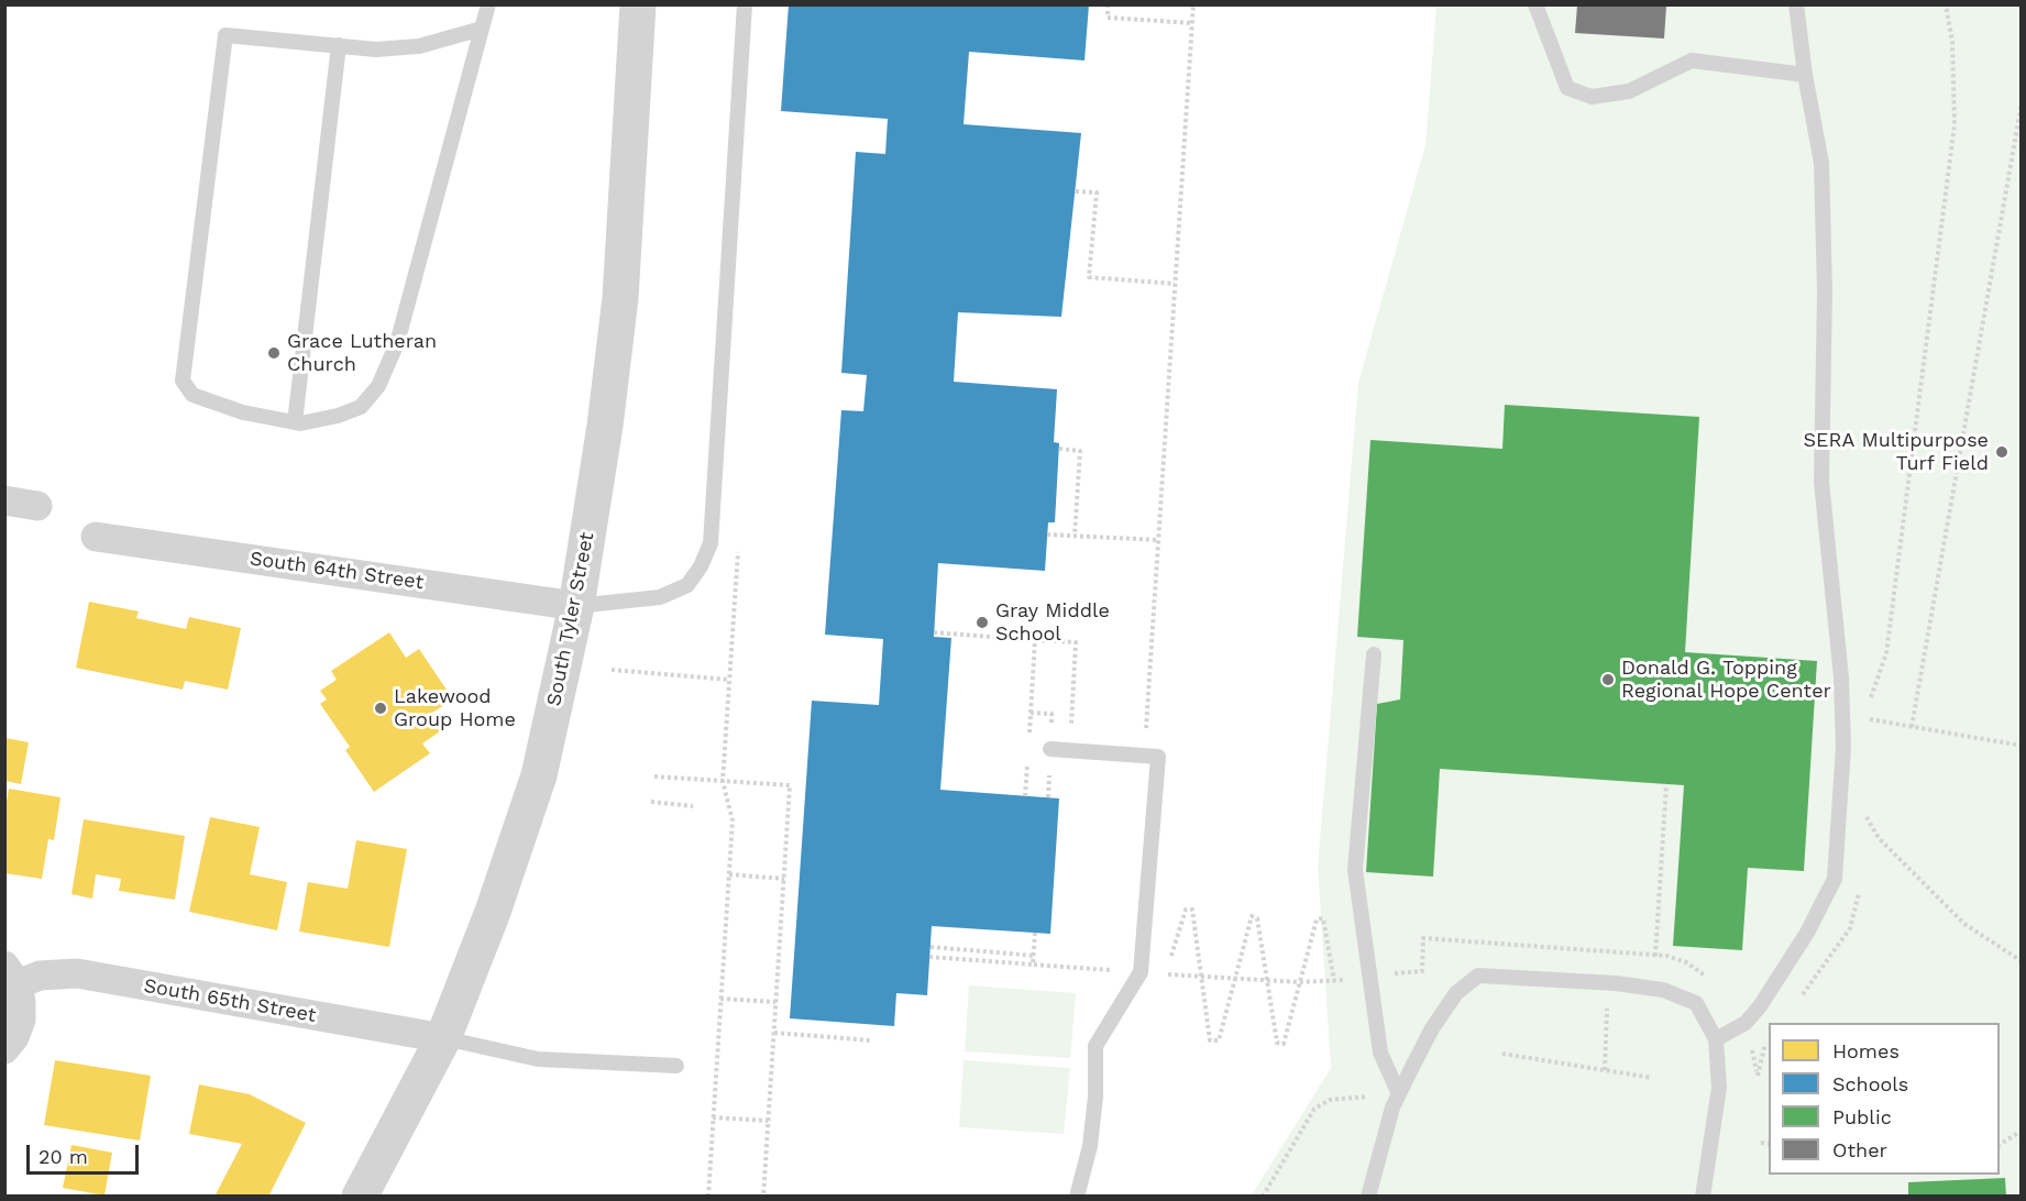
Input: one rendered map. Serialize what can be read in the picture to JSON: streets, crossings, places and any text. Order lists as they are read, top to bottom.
{
  "streets": {
    "street": ["South 64th Street", "South Tyler Street", "South 65th Street"]
  },
  "crossings": [
    ["South 64th Street", "South Tyler Street"],
    ["South Tyler Street", "South 65th Street"]
  ],
  "places": [
    "Grace Lutheran Church",
    "SERA Multipurpose Turf Field",
    "Gray Middle School",
    "Donald G. Topping Regional Hope Center",
    "Lakewood Group Home"
  ],
  "legend": [
    "Homes",
    "Schools",
    "Public",
    "Other"
  ],
  "scale_bar": "20 m"
}
